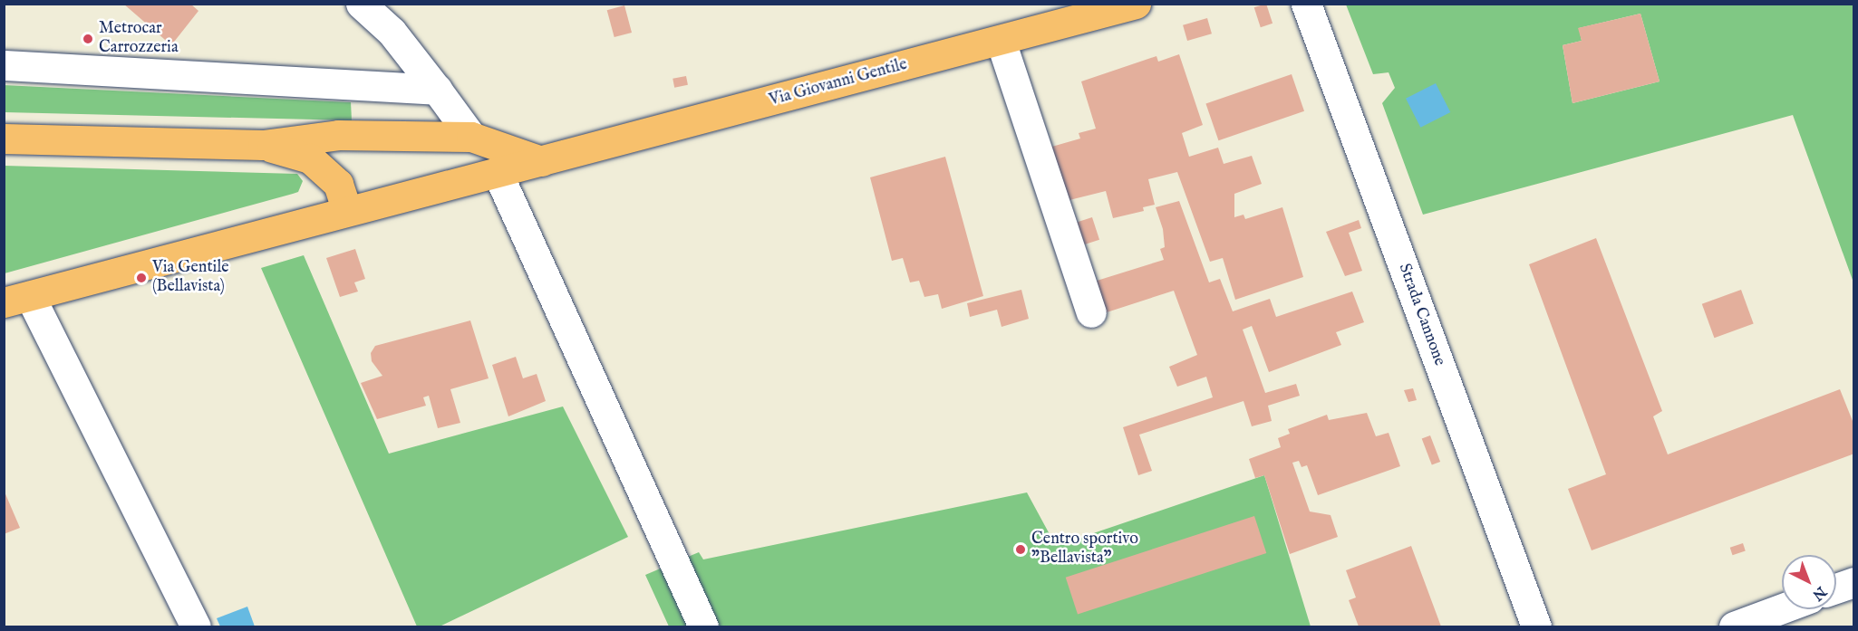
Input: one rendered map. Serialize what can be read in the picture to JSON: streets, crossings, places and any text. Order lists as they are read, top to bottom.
{
  "streets": {
    "main road": ["Via Giovanni Gentile"],
    "street": ["Strada Cannone"]
  },
  "places": ["Metrocar Carrozzeria", "Via Gentile (Bellavista)", "Centro sportivo \"Bellavista\""],
  "north": "bottom right"
}
